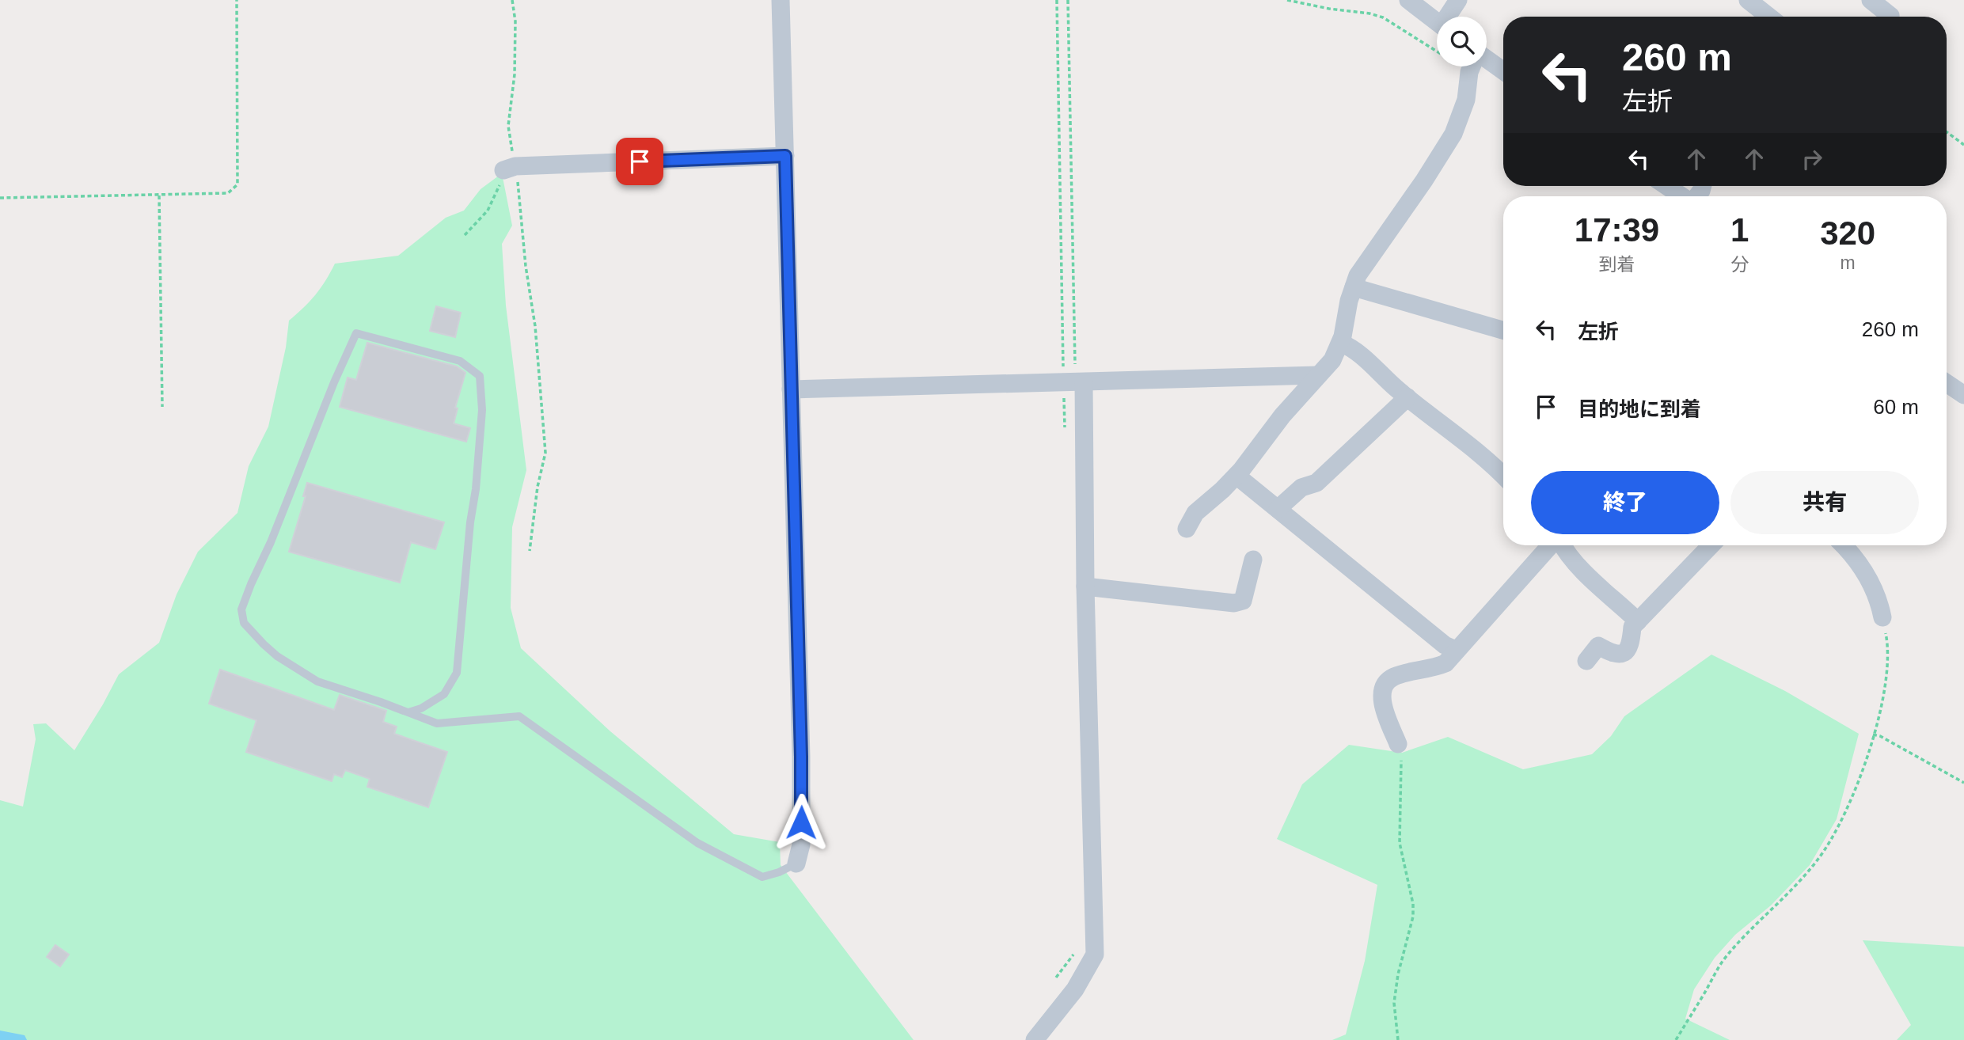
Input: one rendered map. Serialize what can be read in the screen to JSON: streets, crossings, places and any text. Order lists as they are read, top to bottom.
{
  "page": {
    "turn": ["260 m", "左折"],
    "eta": [
      "17:39",
      "到着",
      "1",
      "分",
      "320",
      "m"
    ],
    "list": [
      {
        "name": "左折",
        "value": "260 m"
      },
      {
        "name": "目的地に到着",
        "value": "60 m"
      }
    ],
    "buttons": ["終了", "共有"]
  }
}
